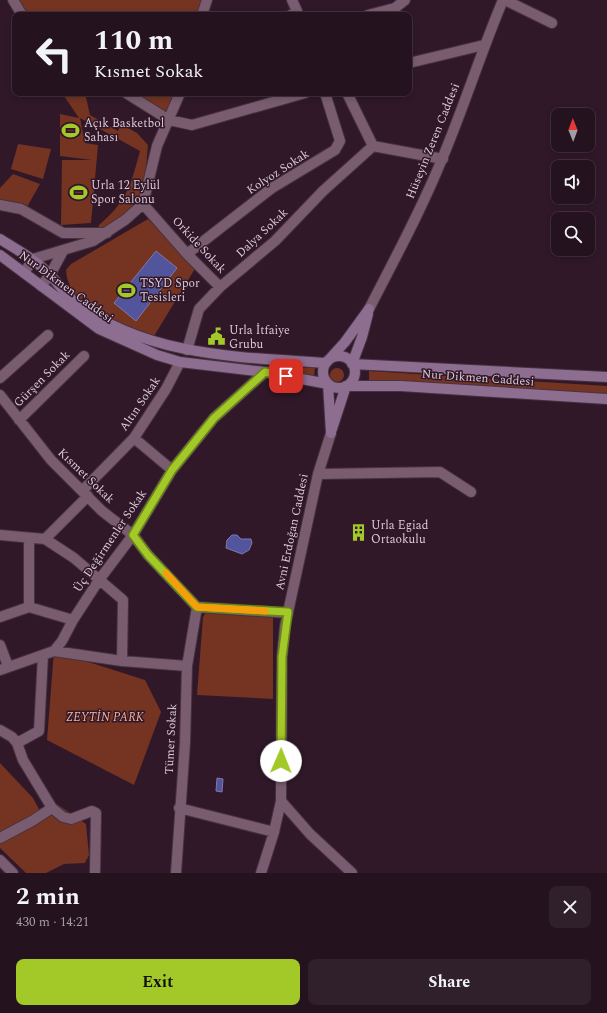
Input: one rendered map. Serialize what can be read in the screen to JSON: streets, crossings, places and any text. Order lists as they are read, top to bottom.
{
  "streets": {
    "main road": ["Nur Dikmen Caddesi"],
    "street": [
      "Hüseyin Zeren Caddesi",
      "Kolyoz Sokak",
      "Dalya Sokak",
      "Orkide Sokak",
      "Gürşen Sokak",
      "Altın Sokak",
      "Kısmet Sokak",
      "Avni Erdoğan Caddesi",
      "Üç Değirmenler Sokak",
      "Tümer Sokak"
    ]
  },
  "crossings": [
    ["Kolyoz Sokak", "Orkide Sokak"],
    ["Dalya Sokak", "Orkide Sokak"],
    ["Dalya Sokak", "Nur Dikmen Caddesi"],
    ["Nur Dikmen Caddesi", "Altın Sokak"],
    ["Nur Dikmen Caddesi", "Üç Değirmenler Sokak"],
    ["Gürşen Sokak", "Kısmet Sokak"],
    ["Altın Sokak", "Kısmet Sokak"],
    ["Kısmet Sokak", "Üç Değirmenler Sokak"],
    ["Kısmet Sokak", "Tümer Sokak"]
  ],
  "parks": ["ZEYTİN PARK"],
  "places": {
    "sports": ["Açık Basketbol Sahası", "Urla 12 Eylül Spor Salonu", "TSYD Spor Tesisleri"],
    "public building": ["Urla İtfaiye Grubu"],
    "building": ["Urla Egiad Ortaokulu"]
  },
  "north": "top",
  "page": {
    "turn": ["110 m", "Kısmet Sokak"],
    "heading": ["2 min", "430 m · 14:21"],
    "buttons": ["Exit", "Share"]
  }
}
